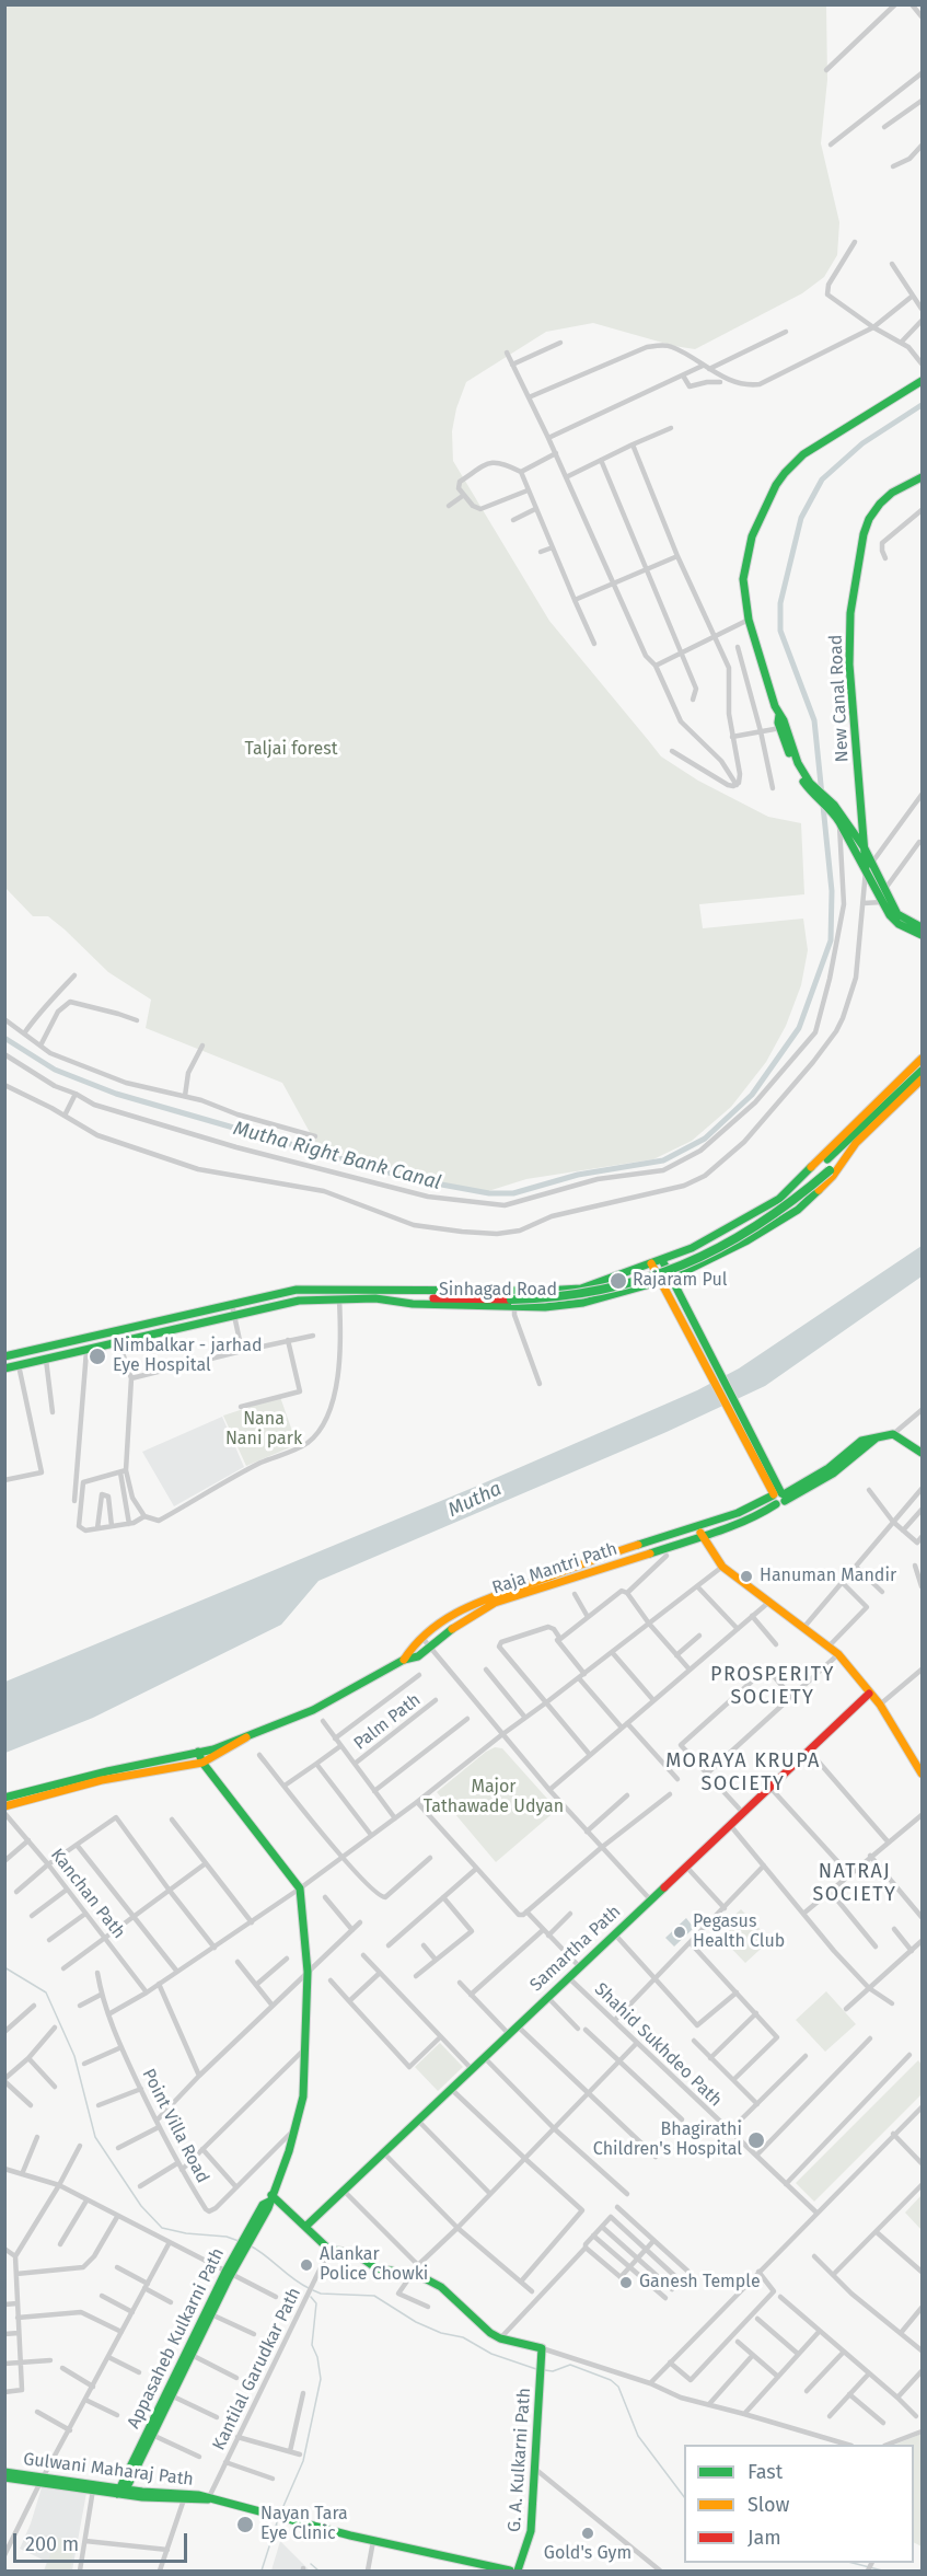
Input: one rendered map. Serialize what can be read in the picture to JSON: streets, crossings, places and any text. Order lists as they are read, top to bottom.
{
  "streets": {
    "street": [
      "New Canal Road",
      "Sinhagad Road",
      "Raja Mantri Path",
      "Palm Path",
      "Kanchan Path",
      "Samartha Path",
      "Shahid Sukhdeo Path",
      "Point Villa Road",
      "Appasaheb Kulkarni Path",
      "Kantilal Garudkar Path",
      "G. A. Kulkarni Path",
      "Gulwani Maharaj Path"
    ]
  },
  "crossings": [
    ["Samartha Path", "Shahid Sukhdeo Path"],
    ["Point Villa Road", "Appasaheb Kulkarni Path"],
    ["Appasaheb Kulkarni Path", "Gulwani Maharaj Path"],
    ["Kantilal Garudkar Path", "Gulwani Maharaj Path"]
  ],
  "districts": ["PROSPERITY SOCIETY", "MORAYA KRUPA SOCIETY", "NATRAJ SOCIETY"],
  "water": ["Mutha Right Bank Canal", "Mutha"],
  "parks": ["Taljai forest", "Nana Nani park", "Major Tathawade Udyan"],
  "places": [
    "Rajaram Pul",
    "Nimbalkar - jarhad Eye Hospital",
    "Hanuman Mandir",
    "Pegasus Health Club",
    "Bhagirathi Children's Hospital",
    "Alankar Police Chowki",
    "Ganesh Temple",
    "Nayan Tara Eye Clinic",
    "Gold's Gym"
  ],
  "legend": ["Fast", "Slow", "Jam"],
  "scale_bar": "200 m"
}
